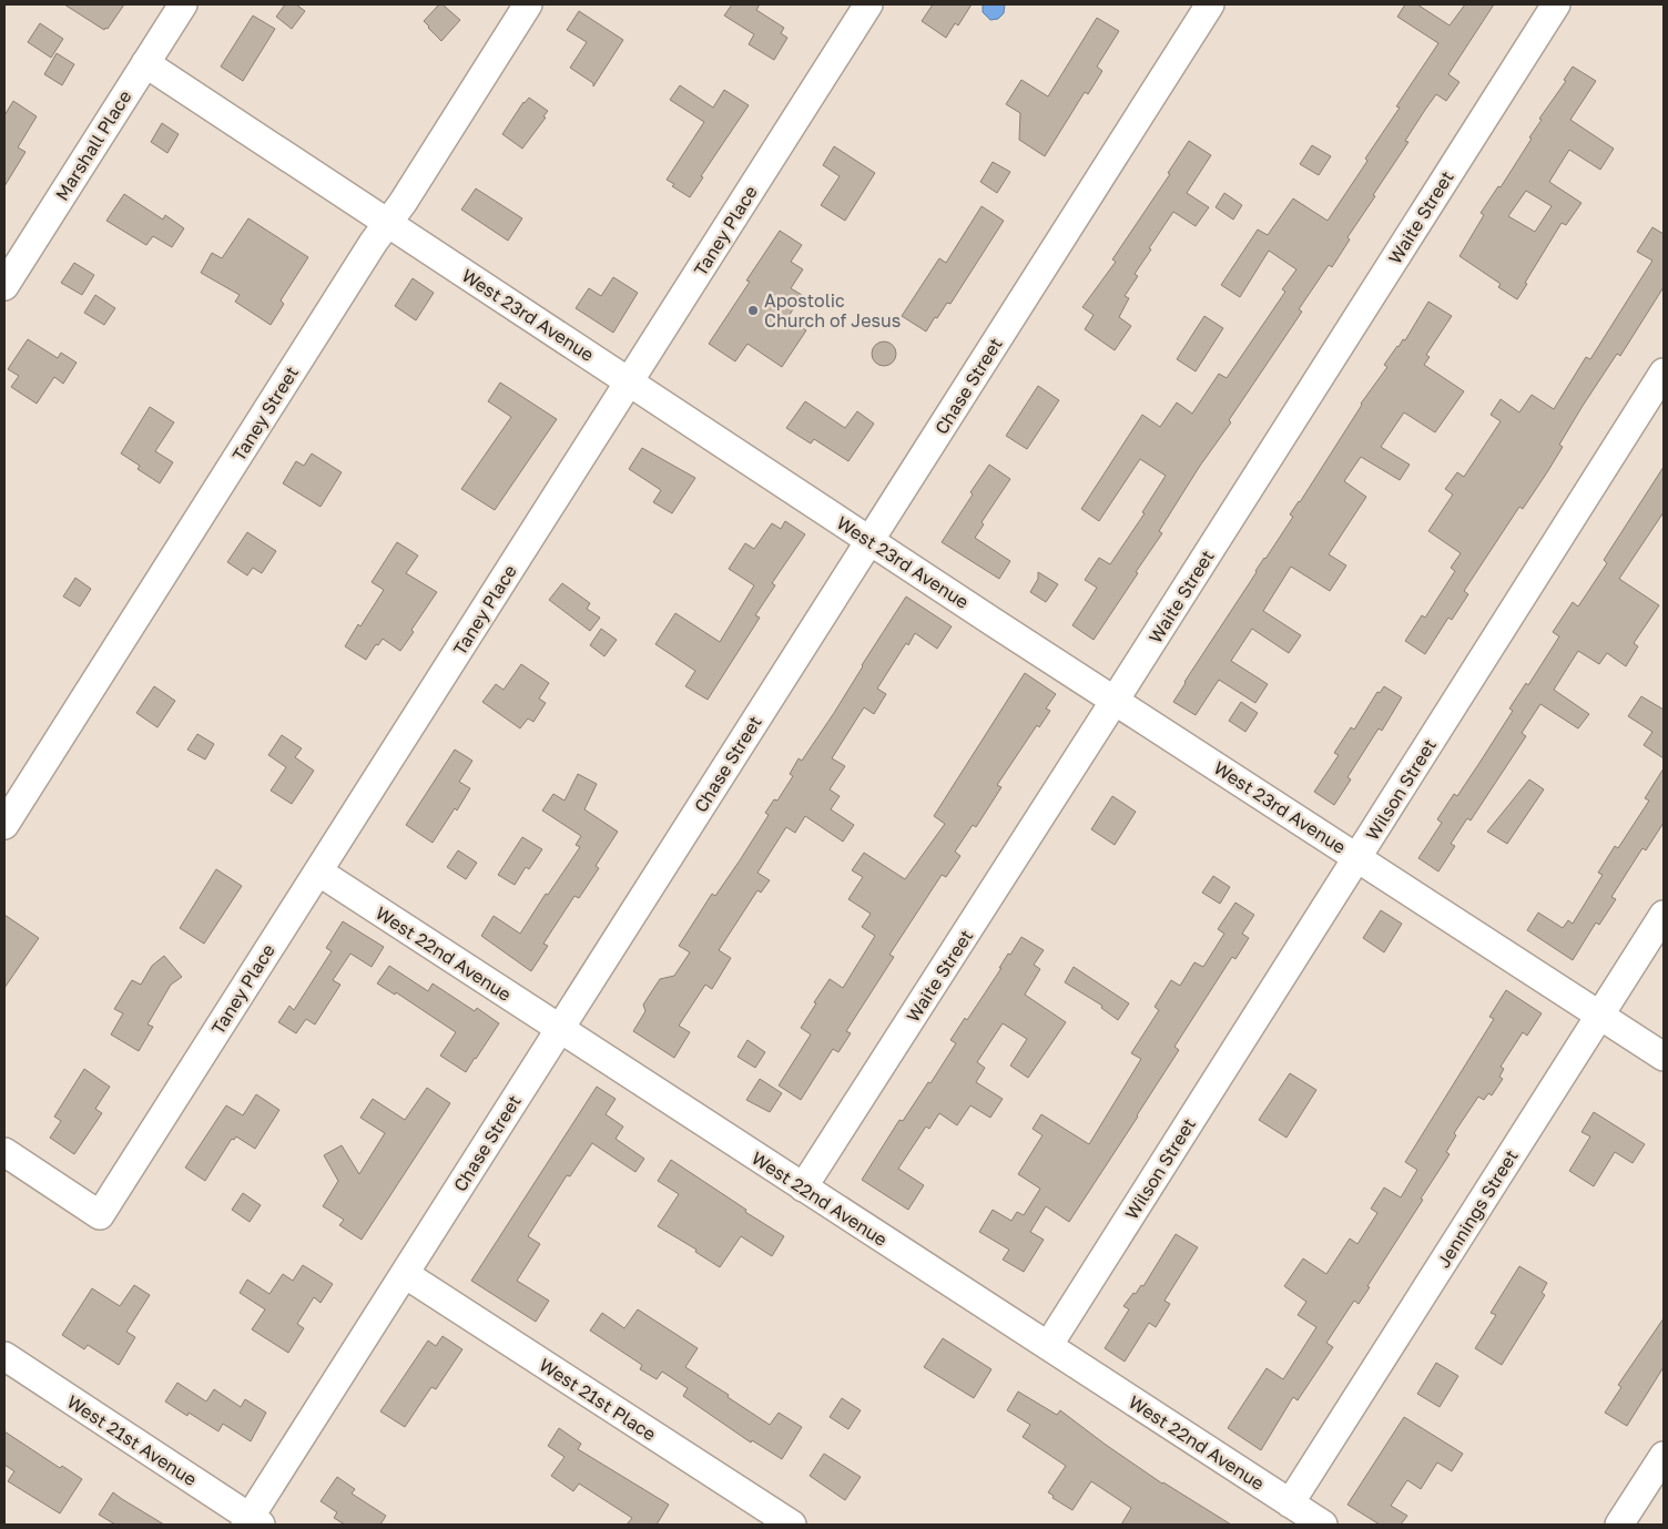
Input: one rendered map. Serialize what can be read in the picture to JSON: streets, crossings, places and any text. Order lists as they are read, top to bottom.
{
  "streets": {
    "street": [
      "Marshall Place",
      "Waite Street",
      "Taney Place",
      "West 23rd Avenue",
      "Chase Street",
      "Taney Street",
      "Wilson Street",
      "West 22nd Avenue",
      "Jennings Street",
      "West 21st Place",
      "West 21st Avenue"
    ]
  },
  "crossings": [
    ["Marshall Place", "West 23rd Avenue"],
    ["Waite Street", "West 23rd Avenue"],
    ["Waite Street", "West 22nd Avenue"],
    ["Taney Place", "West 23rd Avenue"],
    ["Taney Place", "West 22nd Avenue"],
    ["West 23rd Avenue", "Chase Street"],
    ["West 23rd Avenue", "Taney Street"],
    ["West 23rd Avenue", "Wilson Street"],
    ["West 23rd Avenue", "Jennings Street"],
    ["Chase Street", "West 22nd Avenue"],
    ["Chase Street", "West 21st Place"],
    ["Chase Street", "West 21st Avenue"],
    ["Wilson Street", "West 22nd Avenue"],
    ["West 22nd Avenue", "Jennings Street"]
  ],
  "places": ["Apostolic Church of Jesus"]
}
